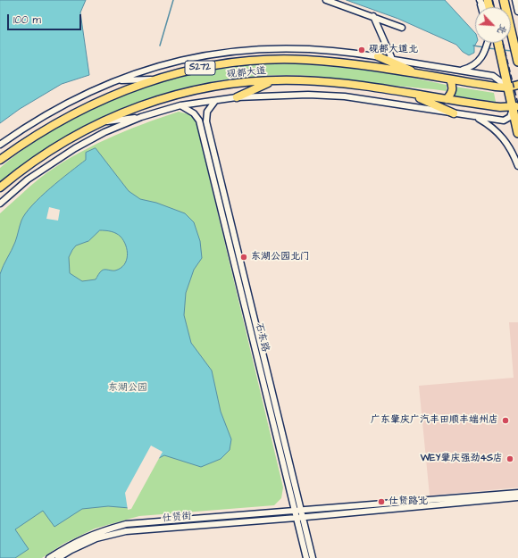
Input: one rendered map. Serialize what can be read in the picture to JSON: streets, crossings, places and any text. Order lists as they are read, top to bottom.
{
  "streets": {
    "main road": ["S272", "砚都大道"],
    "street": ["石东路", "仕贤街"]
  },
  "crossings": [
    ["石东路", "仕贤街"]
  ],
  "parks": ["东湖公园"],
  "places": [
    "砚都大道北",
    "东湖公园北门",
    "广东肇庆广汽丰田顺丰端州店",
    "WEY肇庆强劲4S店",
    "仕贤路北"
  ],
  "scale_bar": "100 m",
  "north": "bottom right"
}
